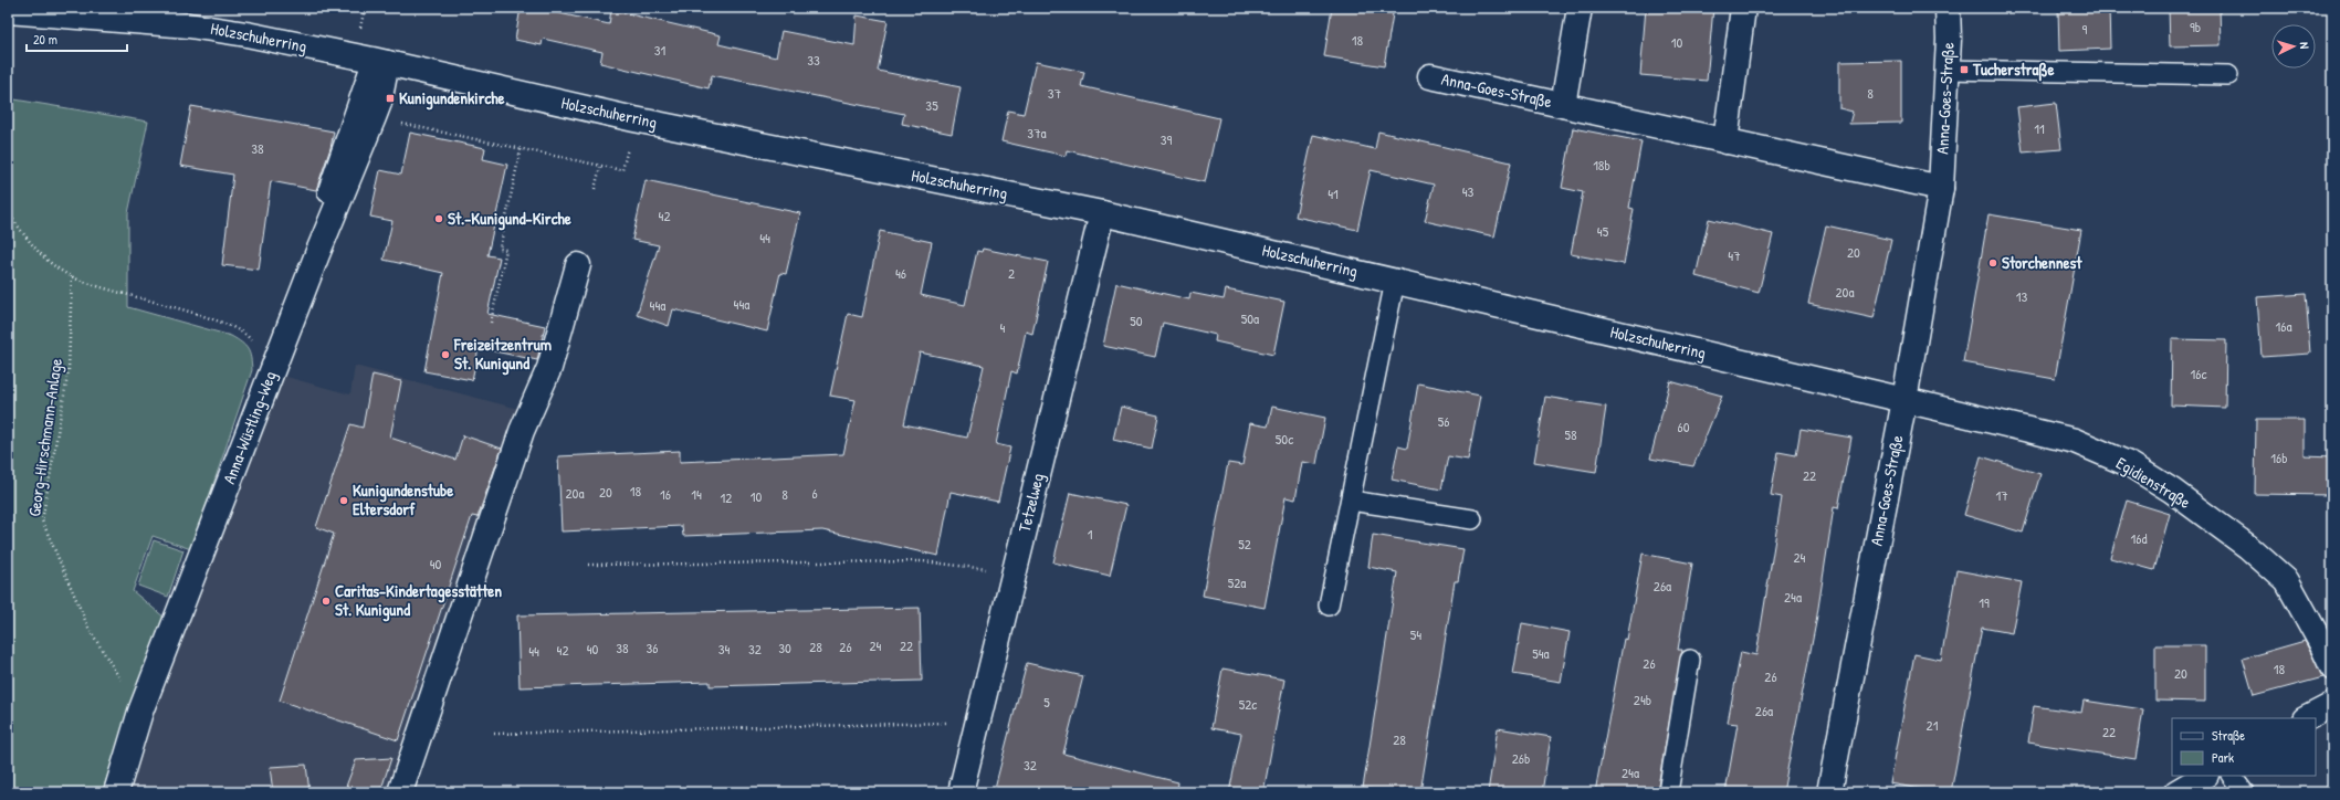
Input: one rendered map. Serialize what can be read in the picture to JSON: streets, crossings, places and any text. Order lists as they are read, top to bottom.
{
  "streets": {
    "street": [
      "Holzschuherring",
      "Anna-Goes-Straße",
      "Anna-Wüstling-Weg",
      "Egidienstraße",
      "Tetzelweg"
    ],
    "path": ["Georg-Hirschmann-Anlage"]
  },
  "crossings": [
    ["Holzschuherring", "Anna-Goes-Straße"],
    ["Holzschuherring", "Anna-Wüstling-Weg"],
    ["Holzschuherring", "Egidienstraße"],
    ["Holzschuherring", "Tetzelweg"],
    ["Anna-Goes-Straße", "Egidienstraße"],
    ["Anna-Wüstling-Weg", "Georg-Hirschmann-Anlage"]
  ],
  "places": {
    "transit": ["Tucherstraße", "Kunigundenkirche"],
    "other": [
      "St.-Kunigund-Kirche",
      "Storchennest",
      "Freizeitzentrum St. Kunigund",
      "Kunigundenstube Eltersdorf",
      "Caritas-Kindertagesstätten St. Kunigund"
    ]
  },
  "house_numbers": [
    "9b",
    "9",
    "18",
    "10",
    "31",
    "33",
    "37",
    "8",
    "35",
    "11",
    "37a",
    "39",
    "38",
    "18b",
    "43",
    "41",
    "42",
    "45",
    "44",
    "20",
    "47",
    "46",
    "2",
    "20a",
    "13",
    "44a",
    "44a",
    "50a",
    "50",
    "16a",
    "4",
    "16c",
    "56",
    "60",
    "58",
    "50c",
    "16b",
    "22",
    "18",
    "20",
    "20a",
    "6",
    "16",
    "14",
    "8",
    "17",
    "10",
    "12",
    "1",
    "16d",
    "52",
    "24",
    "40",
    "52a",
    "26a",
    "24a",
    "19",
    "54",
    "24",
    "22",
    "28",
    "26",
    "38",
    "36",
    "30",
    "40",
    "34",
    "32",
    "42",
    "44",
    "54a",
    "26",
    "18",
    "20",
    "26",
    "24b",
    "5",
    "52c",
    "26a",
    "21",
    "22",
    "28",
    "26b",
    "32",
    "24a"
  ],
  "legend": ["Straße", "Park"],
  "scale_bar": "20 m",
  "north": "right"
}
